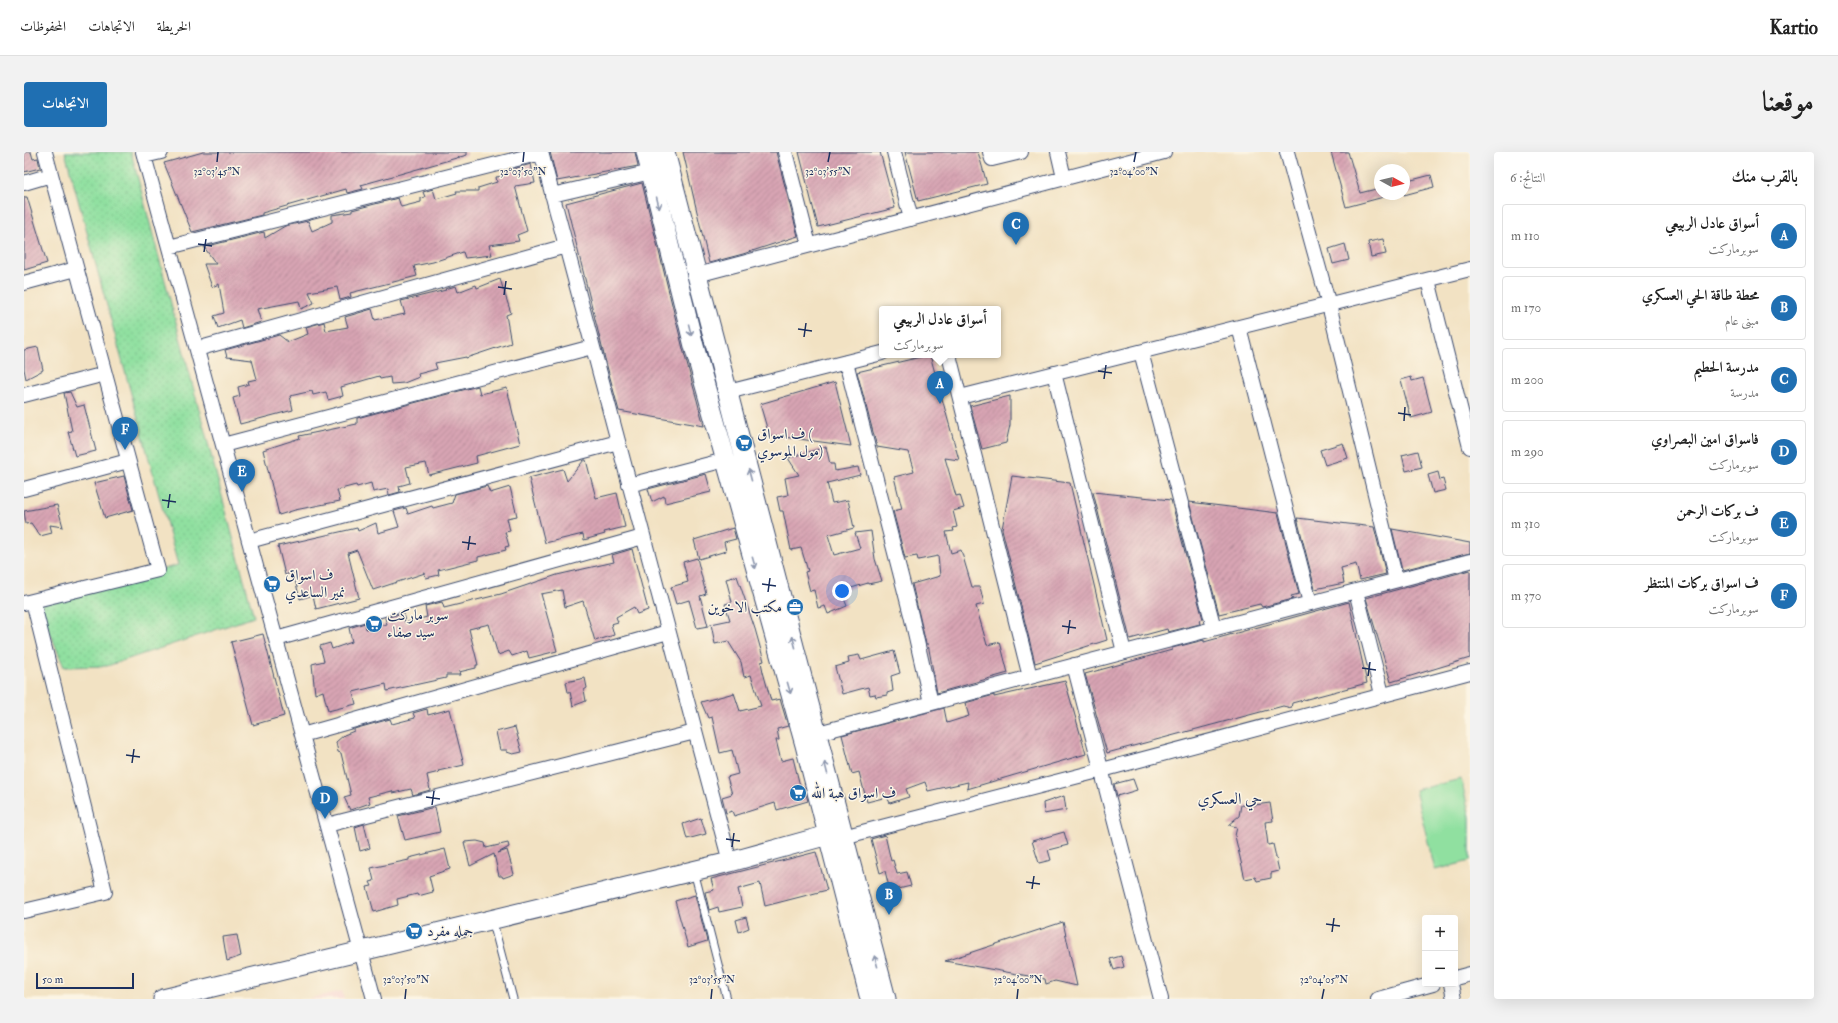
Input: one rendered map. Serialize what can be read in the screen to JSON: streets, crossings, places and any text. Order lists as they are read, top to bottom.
{
  "districts": ["حي العسكري"],
  "places": {
    "supermarket": [
      "ف اسواق ( مول الموسوي)",
      "ف اسواق نمير الساعدي",
      "سوبر ماركت سيد صفاء",
      "ف اسواق هبة الله",
      "جمله مفرد"
    ],
    "office": ["مكتب الاخوين"]
  },
  "scale_bar": "50 m",
  "north": "right",
  "page": {
    "header": "Kartio",
    "nav": ["الخريطة", "الاتجاهات", "المحفوظات"],
    "title": "موقعنا",
    "buttons": "الاتجاهات",
    "heading": ["بالقرب منك", "النتائج: 6"],
    "list": [
      {
        "mark": "A",
        "name": "أسواق عادل الربيعي",
        "note": "سوبرماركت",
        "value": "110 m"
      },
      {
        "mark": "B",
        "name": "محطة طاقة الحي العسكري",
        "note": "مبنى عام",
        "value": "170 m"
      },
      {
        "mark": "C",
        "name": "مدرسة الحطيم",
        "note": "مدرسة",
        "value": "200 m"
      },
      {
        "mark": "D",
        "name": "فاسواق امين البصراوي",
        "note": "سوبرماركت",
        "value": "290 m"
      },
      {
        "mark": "E",
        "name": "ف بركات الرحمن",
        "note": "سوبرماركت",
        "value": "310 m"
      },
      {
        "mark": "F",
        "name": "ف اسواق بركات المنتظر",
        "note": "سوبرماركت",
        "value": "370 m"
      }
    ],
    "pins": [
      "C",
      "A",
      "F",
      "E",
      "D",
      "B"
    ],
    "popup": ["أسواق عادل الربيعي", "سوبرماركت"],
    "map_buttons": ["+", "−"],
    "scale": "50 m"
  },
  "coordinates": [
    "32°03'45\"N",
    "32°03'50\"N",
    "32°03'55\"N",
    "32°04'00\"N",
    "32°04'05\"N"
  ]
}
